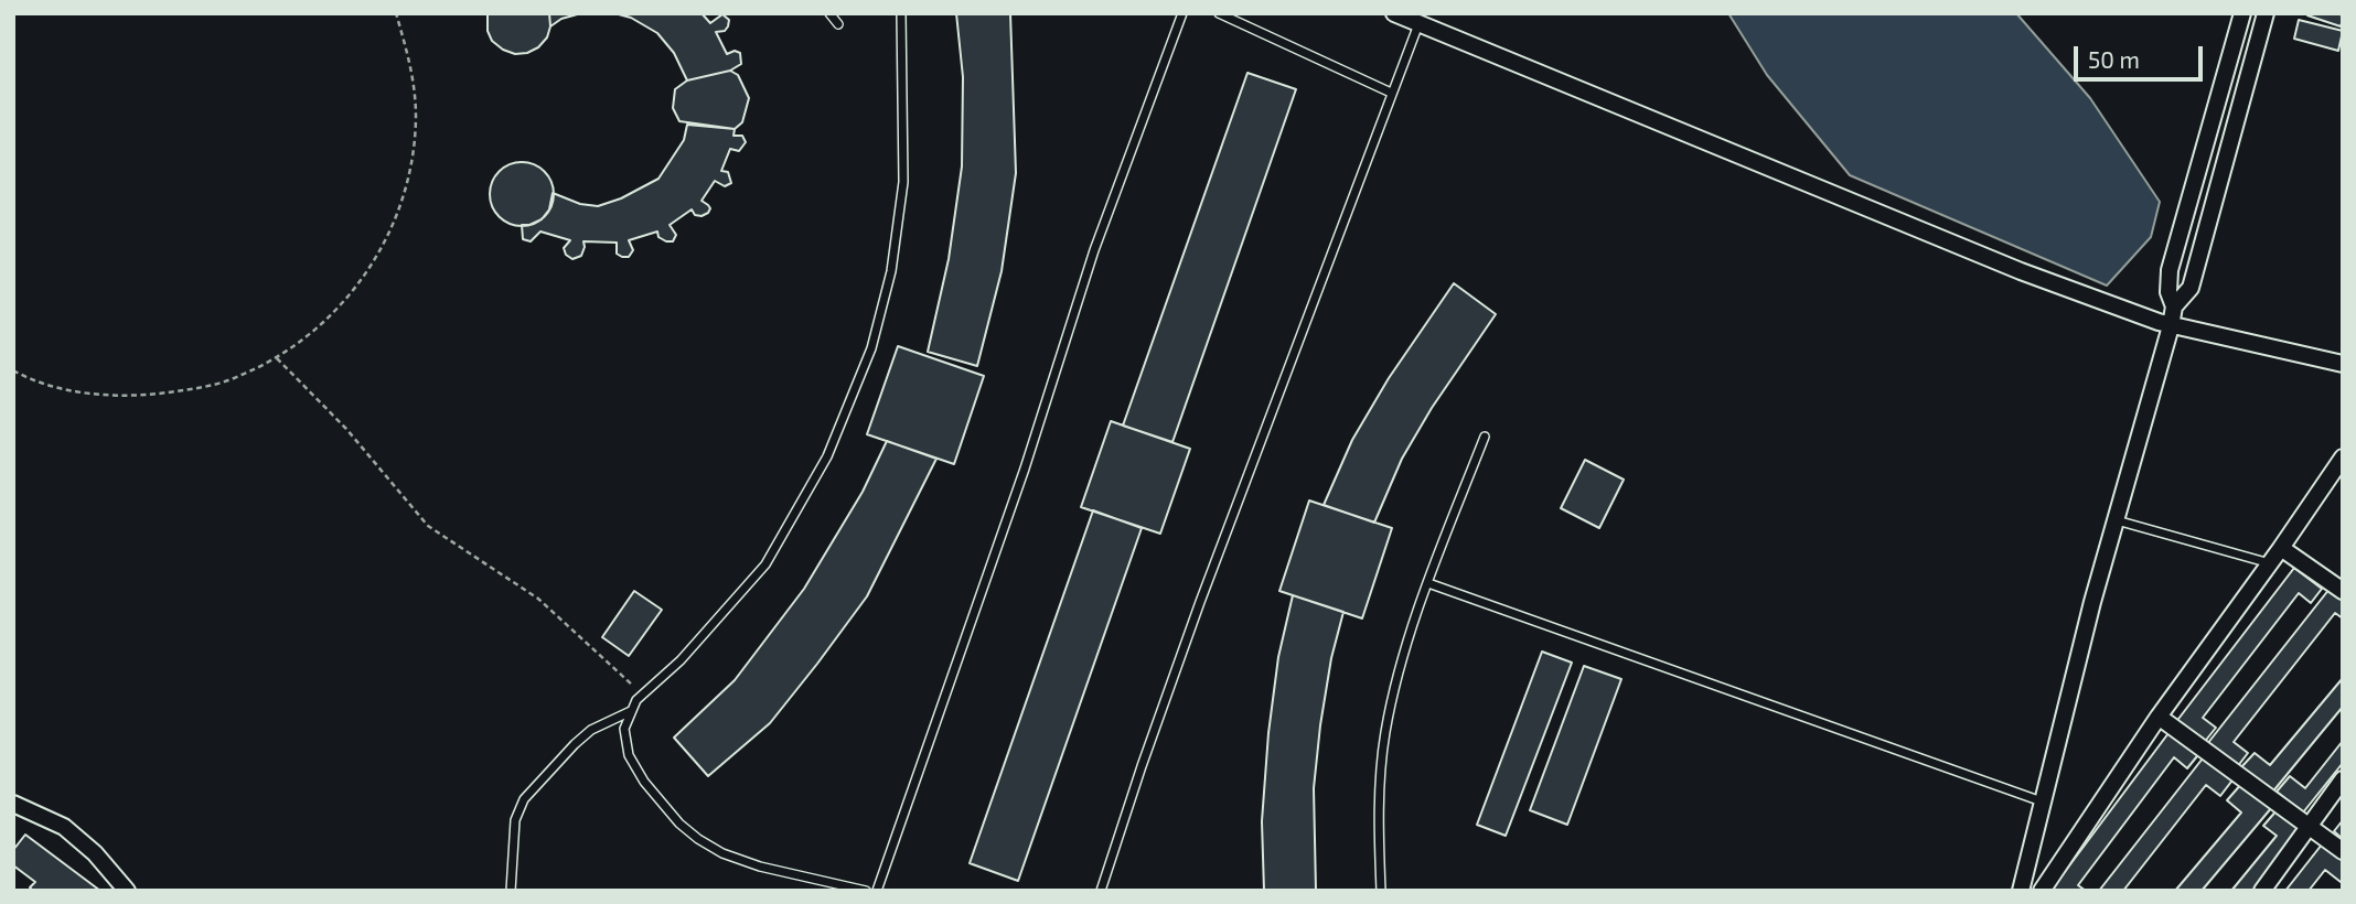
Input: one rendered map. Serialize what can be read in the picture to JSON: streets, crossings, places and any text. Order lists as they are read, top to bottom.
{
  "scale_bar": "50 m"
}
